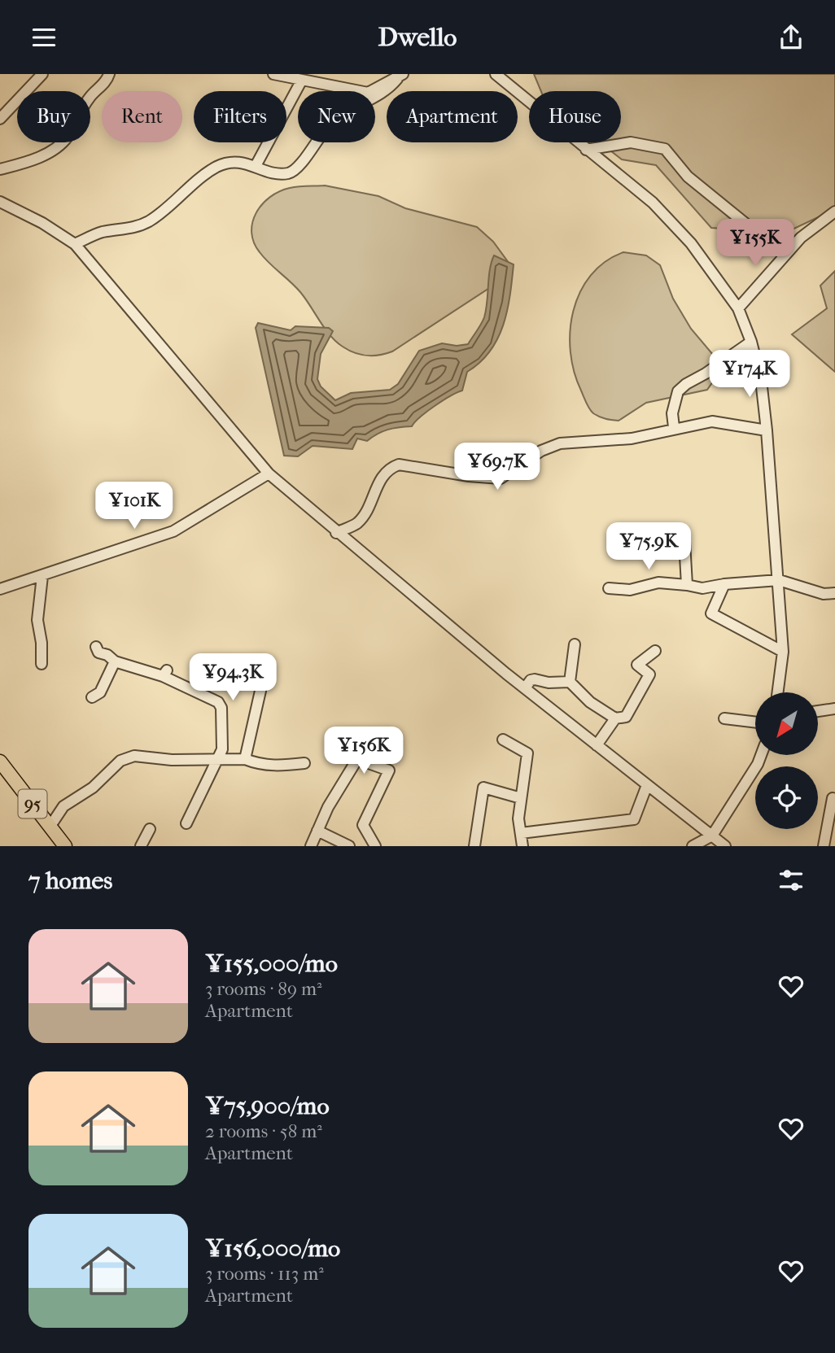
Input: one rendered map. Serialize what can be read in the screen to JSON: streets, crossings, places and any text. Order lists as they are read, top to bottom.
{
  "streets": {
    "main road": ["95"]
  },
  "north": "bottom left",
  "page": {
    "header": "Dwello",
    "chip": [
      "Buy",
      "Rent",
      "Filters",
      "New",
      "Apartment",
      "House"
    ],
    "price": [
      "¥155K",
      "¥174K",
      "¥69.7K",
      "¥101K",
      "¥75.9K",
      "¥94.3K",
      "¥156K"
    ],
    "heading": "7 homes",
    "list": [
      {
        "name": "¥155,000/mo",
        "note": "3 rooms · 89 m² · Apartment"
      },
      {
        "name": "¥75,900/mo",
        "note": "2 rooms · 58 m² · Apartment"
      },
      {
        "name": "¥156,000/mo",
        "note": "3 rooms · 113 m² · Apartment"
      }
    ]
  }
}
